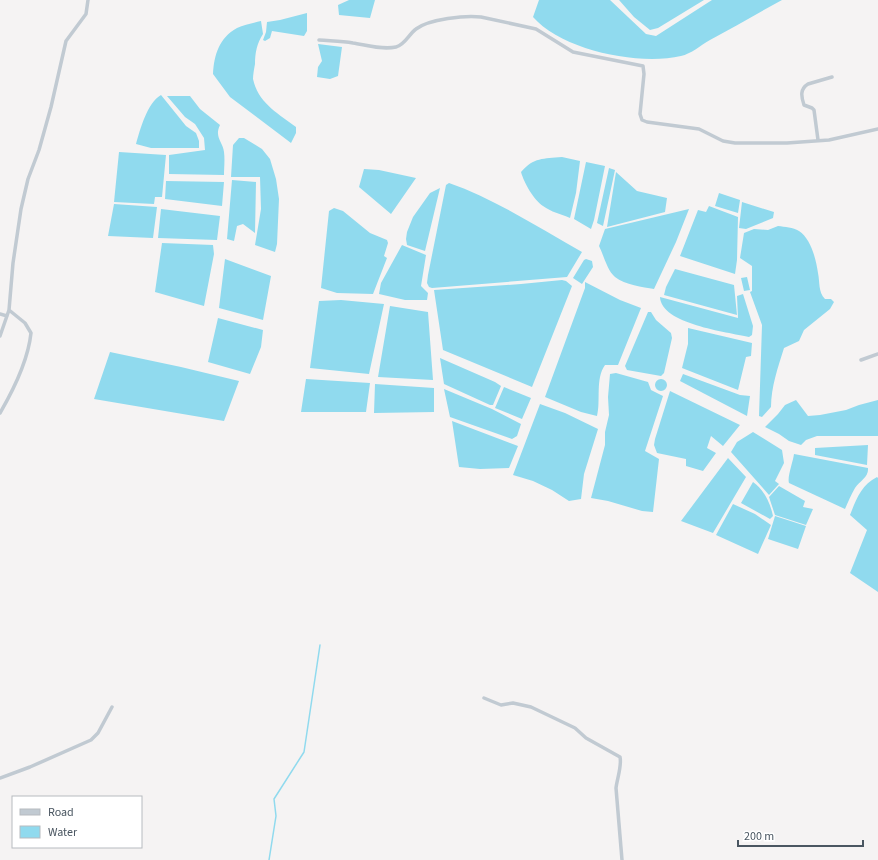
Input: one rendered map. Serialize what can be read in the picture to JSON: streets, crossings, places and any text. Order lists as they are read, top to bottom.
{
  "legend": ["Road", "Water"],
  "scale_bar": "200 m"
}
